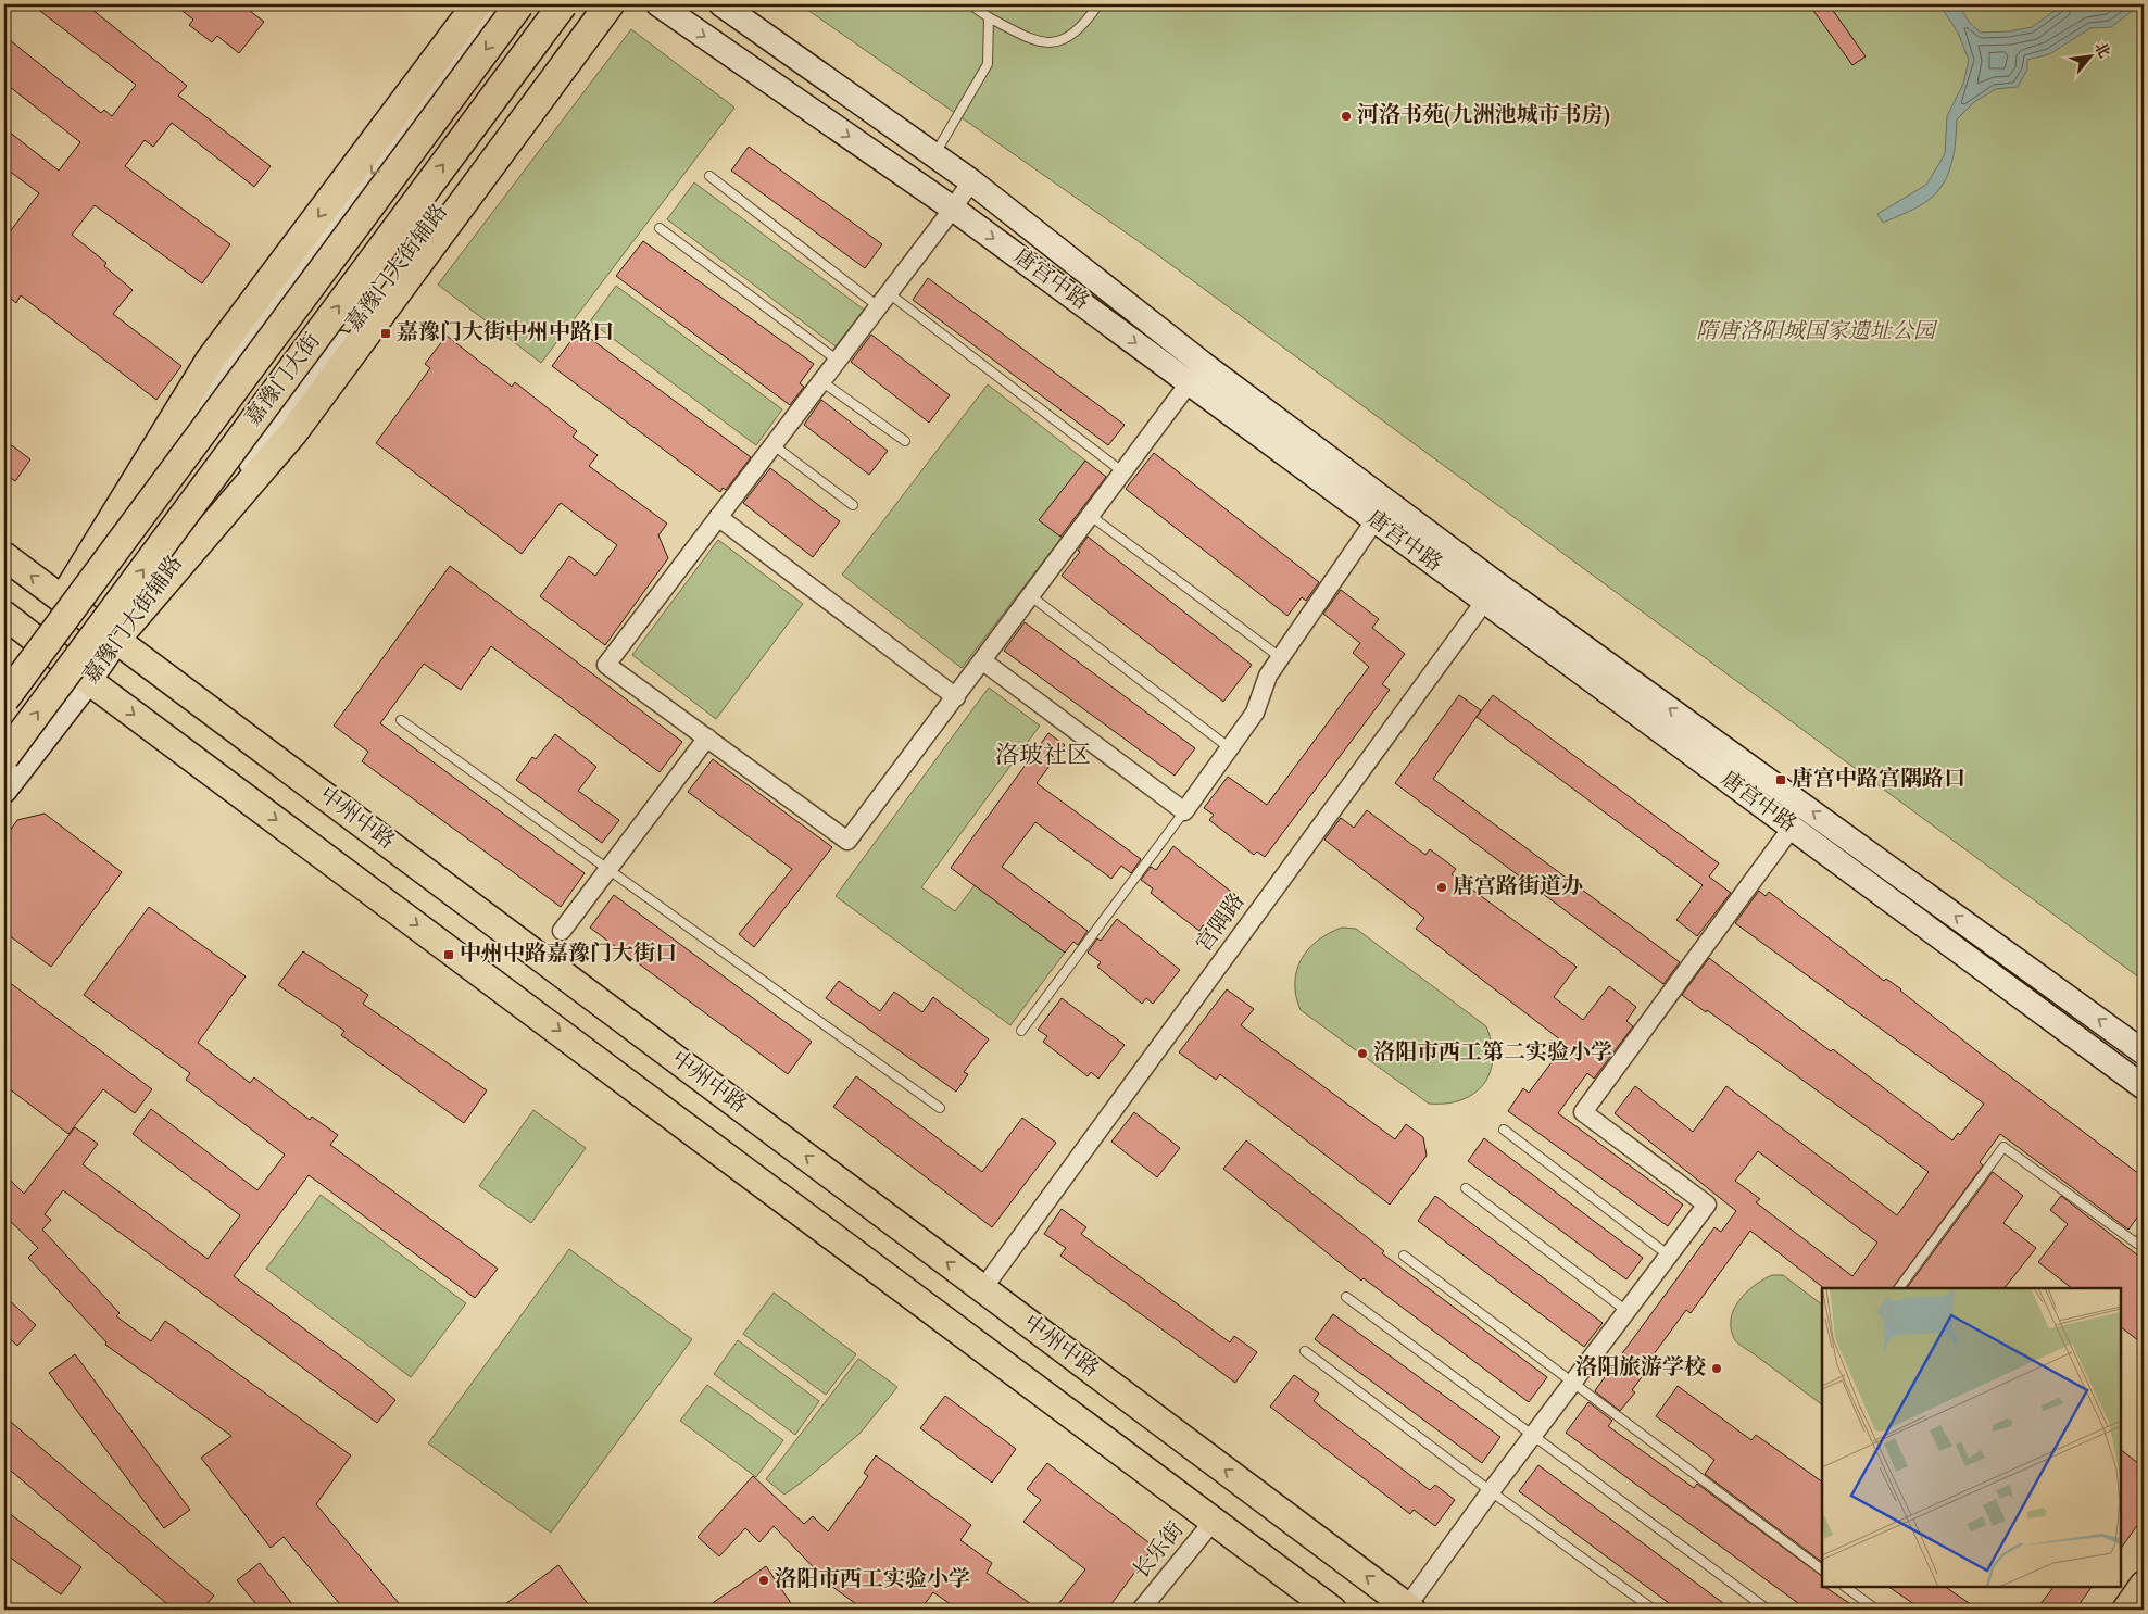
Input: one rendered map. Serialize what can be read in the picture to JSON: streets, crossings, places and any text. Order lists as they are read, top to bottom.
{
  "streets": {
    "highway": ["嘉豫门大街"],
    "main road": ["嘉豫门大街辅路", "唐宫中路", "中州中路"],
    "street": ["宫隅路", "长乐街"]
  },
  "crossings": [
    ["嘉豫门大街辅路", "中州中路"],
    ["唐宫中路", "宫隅路"],
    ["中州中路", "宫隅路"]
  ],
  "districts": ["洛玻社区"],
  "parks": ["隋唐洛阳城国家遗址公园"],
  "places": {
    "other": [
      "河洛书苑(九洲池城市书房)",
      "唐宫路街道办",
      "洛阳市西工第二实验小学",
      "洛阳旅游学校",
      "洛阳市西工实验小学"
    ],
    "transit": ["嘉豫门大街中州中路口", "唐宫中路宫隅路口", "中州中路嘉豫门大街口"]
  },
  "north": "top right"
}
